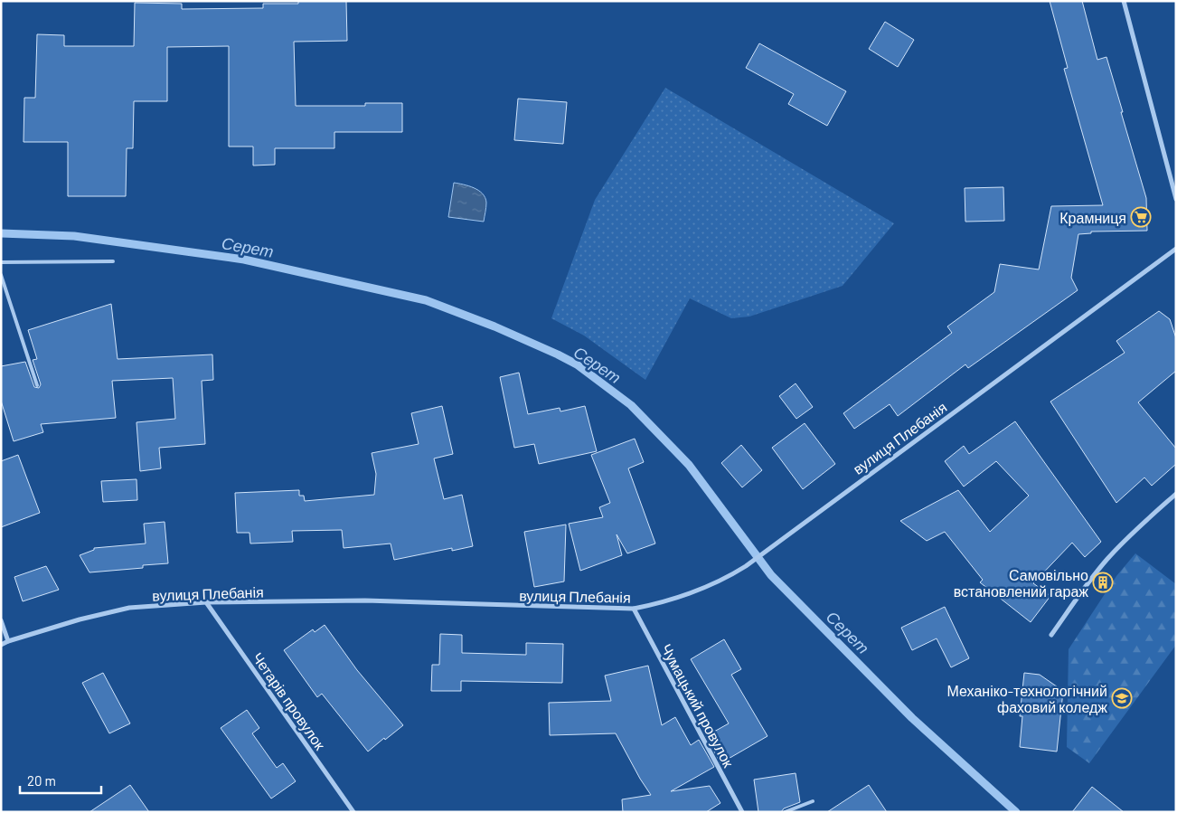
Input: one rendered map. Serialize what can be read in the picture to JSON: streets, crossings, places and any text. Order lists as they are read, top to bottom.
{
  "streets": {
    "street": ["вулиця Плебанія", "Четарів провулок", "Чумацький провулок"]
  },
  "crossings": [
    ["вулиця Плебанія", "Четарів провулок"],
    ["вулиця Плебанія", "Чумацький провулок"]
  ],
  "water": ["Серет"],
  "places": {
    "supermarket": ["Крамниця"],
    "building": ["Самовільно встановлений гараж"],
    "school or university": ["Механіко-технологічний фаховий коледж"]
  },
  "scale_bar": "20 m"
}
